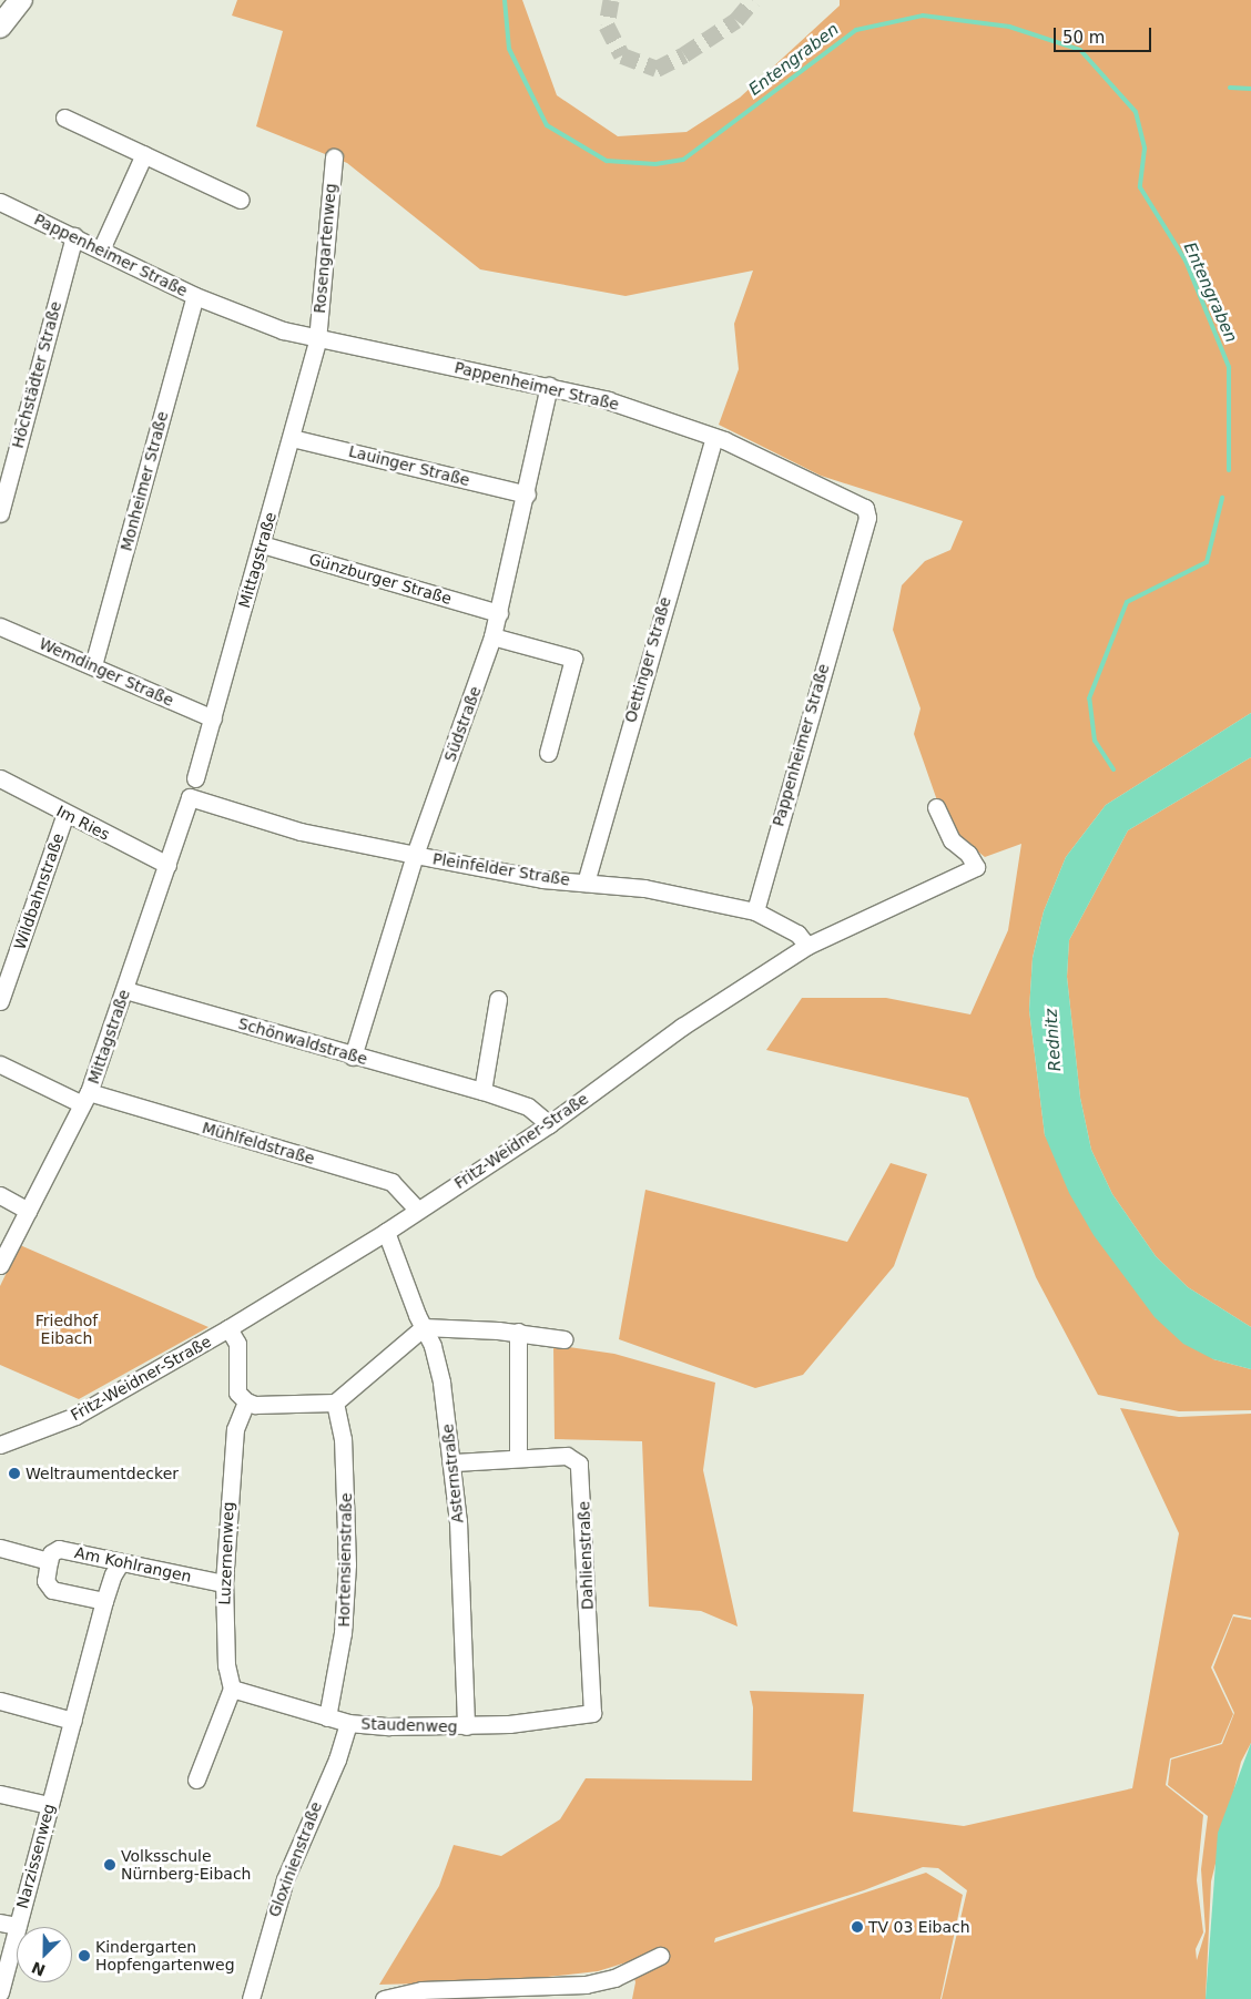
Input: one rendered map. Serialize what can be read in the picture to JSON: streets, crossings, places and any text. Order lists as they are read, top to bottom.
{
  "streets": {
    "street": [
      "Rosengartenweg",
      "Pappenheimer Straße",
      "Höchstädter Straße",
      "Lauinger Straße",
      "Monheimer Straße",
      "Mittagstraße",
      "Günzburger Straße",
      "Oettinger Straße",
      "Wemdinger Straße",
      "Südstraße",
      "Im Ries",
      "Pleinfelder Straße",
      "Wildbahnstraße",
      "Schönwaldstraße",
      "Fritz-Weidner-Straße",
      "Mühlfeldstraße",
      "Asternstraße",
      "Luzernenweg",
      "Dahlienstraße",
      "Hortensienstraße",
      "Am Kohlrangen",
      "Staudenweg",
      "Narzissenweg",
      "Gloxinienstraße"
    ]
  },
  "crossings": [
    ["Rosengartenweg", "Pappenheimer Straße"],
    ["Rosengartenweg", "Mittagstraße"],
    ["Pappenheimer Straße", "Höchstädter Straße"],
    ["Pappenheimer Straße", "Monheimer Straße"],
    ["Pappenheimer Straße", "Mittagstraße"],
    ["Pappenheimer Straße", "Oettinger Straße"],
    ["Pappenheimer Straße", "Südstraße"],
    ["Pappenheimer Straße", "Pleinfelder Straße"],
    ["Lauinger Straße", "Mittagstraße"],
    ["Lauinger Straße", "Südstraße"],
    ["Monheimer Straße", "Wemdinger Straße"],
    ["Mittagstraße", "Günzburger Straße"],
    ["Mittagstraße", "Wemdinger Straße"],
    ["Mittagstraße", "Im Ries"],
    ["Mittagstraße", "Pleinfelder Straße"],
    ["Mittagstraße", "Schönwaldstraße"],
    ["Mittagstraße", "Mühlfeldstraße"],
    ["Günzburger Straße", "Südstraße"],
    ["Oettinger Straße", "Pleinfelder Straße"],
    ["Südstraße", "Pleinfelder Straße"],
    ["Südstraße", "Schönwaldstraße"],
    ["Im Ries", "Wildbahnstraße"],
    ["Pleinfelder Straße", "Fritz-Weidner-Straße"],
    ["Schönwaldstraße", "Fritz-Weidner-Straße"],
    ["Fritz-Weidner-Straße", "Mühlfeldstraße"],
    ["Fritz-Weidner-Straße", "Asternstraße"],
    ["Asternstraße", "Dahlienstraße"],
    ["Asternstraße", "Staudenweg"],
    ["Luzernenweg", "Am Kohlrangen"],
    ["Luzernenweg", "Staudenweg"],
    ["Dahlienstraße", "Staudenweg"],
    ["Hortensienstraße", "Staudenweg"],
    ["Am Kohlrangen", "Narzissenweg"],
    ["Staudenweg", "Gloxinienstraße"]
  ],
  "water": ["Entengraben", "Rednitz"],
  "parks": ["Friedhof Eibach"],
  "places": [
    "Weltraumentdecker",
    "Volksschule Nürnberg-Eibach",
    "TV 03 Eibach",
    "Kindergarten Hopfengartenweg"
  ],
  "scale_bar": "50 m",
  "north": "bottom left"
}
